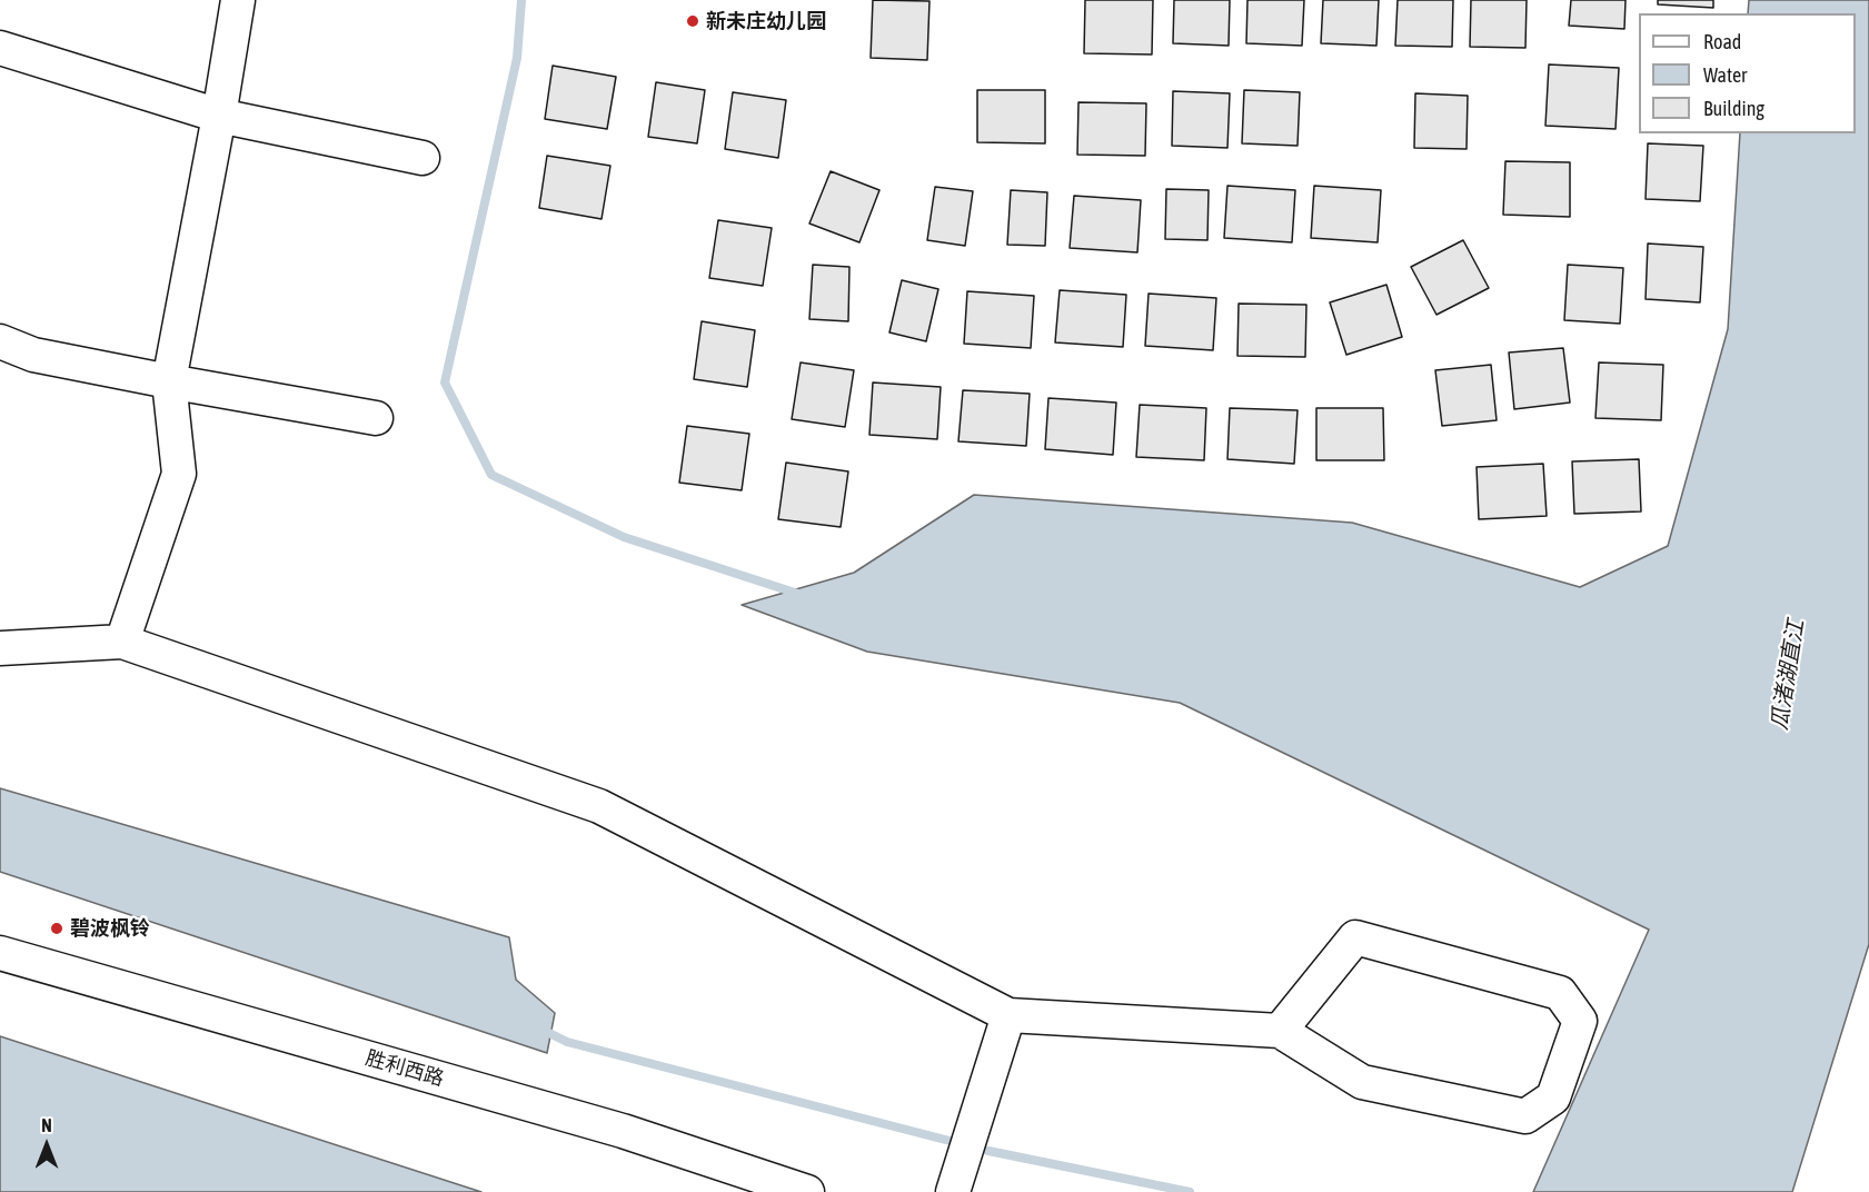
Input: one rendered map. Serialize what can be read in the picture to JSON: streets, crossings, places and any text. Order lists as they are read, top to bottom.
{
  "streets": {
    "street": ["胜利西路"]
  },
  "water": ["瓜渚湖直江"],
  "places": ["新未庄幼儿园", "碧波枫铃"],
  "legend": ["Road", "Water", "Building"],
  "north": "top"
}
